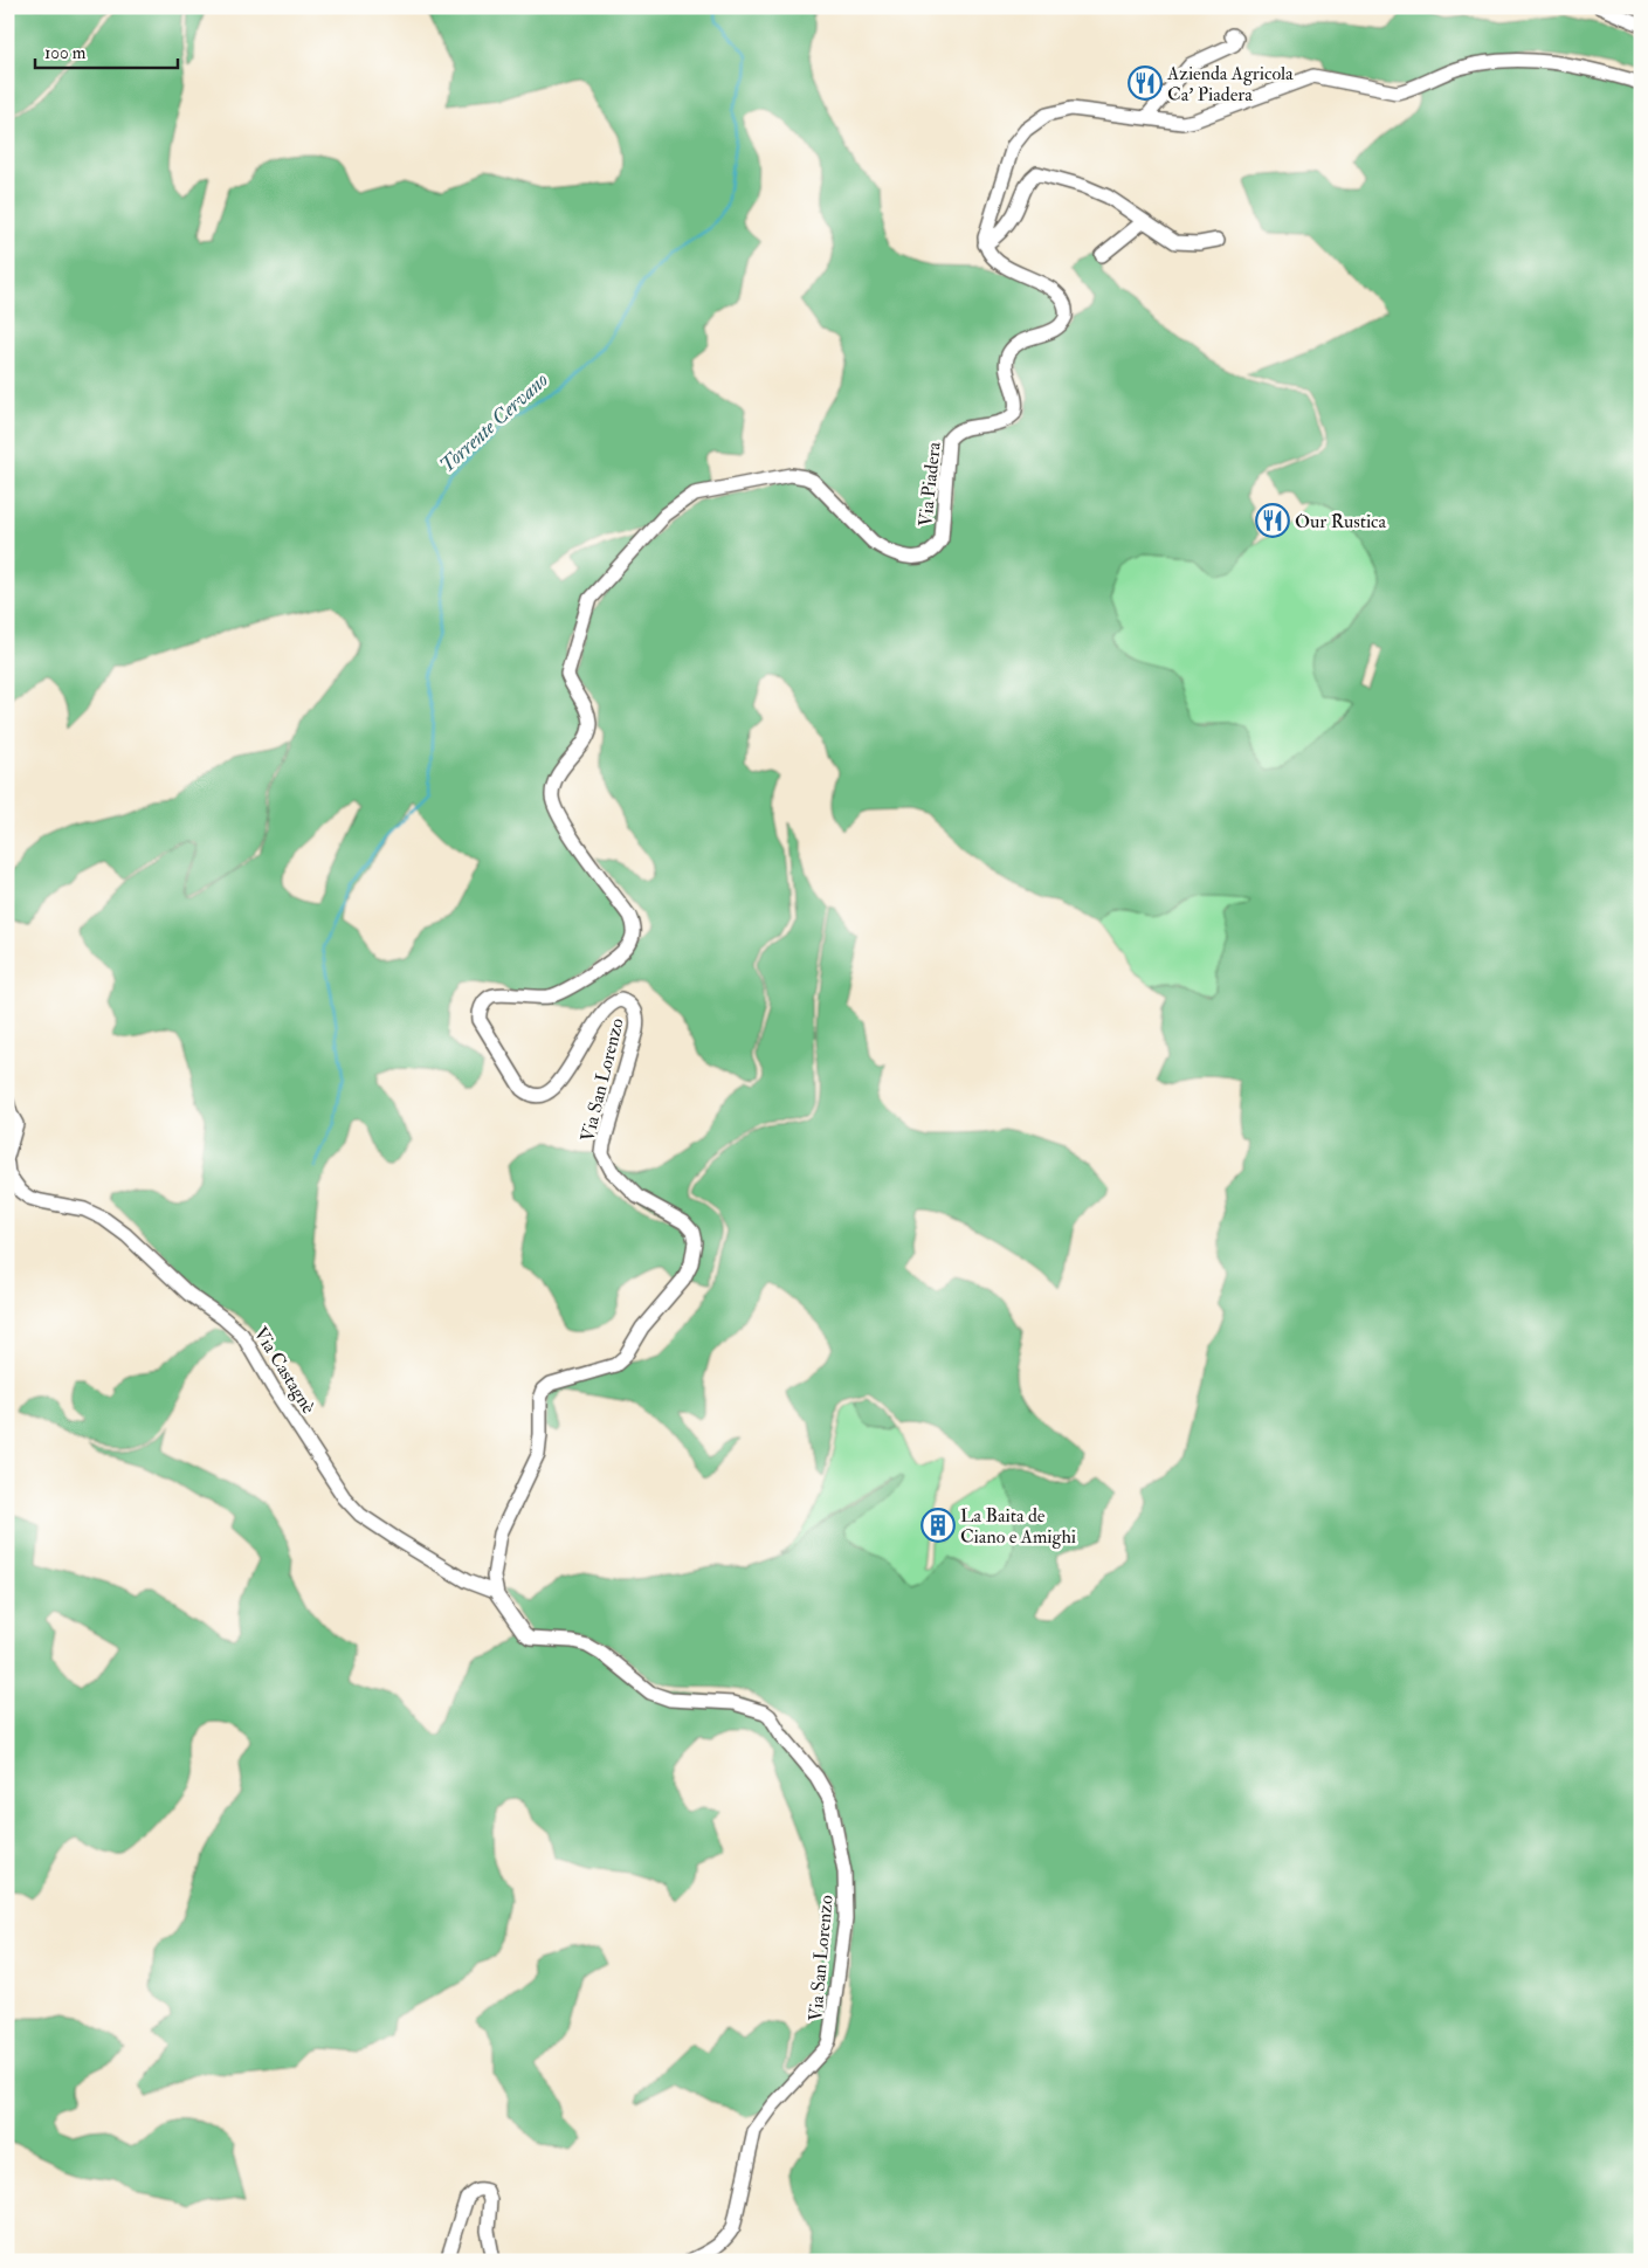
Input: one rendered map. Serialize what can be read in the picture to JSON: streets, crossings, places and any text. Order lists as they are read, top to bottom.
{
  "streets": {
    "street": ["Via Piadera", "Via San Lorenzo", "Via Castagnè"]
  },
  "crossings": [
    ["Via Piadera", "Via San Lorenzo"],
    ["Via San Lorenzo", "Via Castagnè"]
  ],
  "water": ["Torrente Cervano"],
  "places": {
    "restaurant": ["Azienda Agricola Ca' Piadera", "Our Rustica"],
    "building": ["La Baita de Ciano e Amighi"]
  },
  "scale_bar": "100 m"
}
